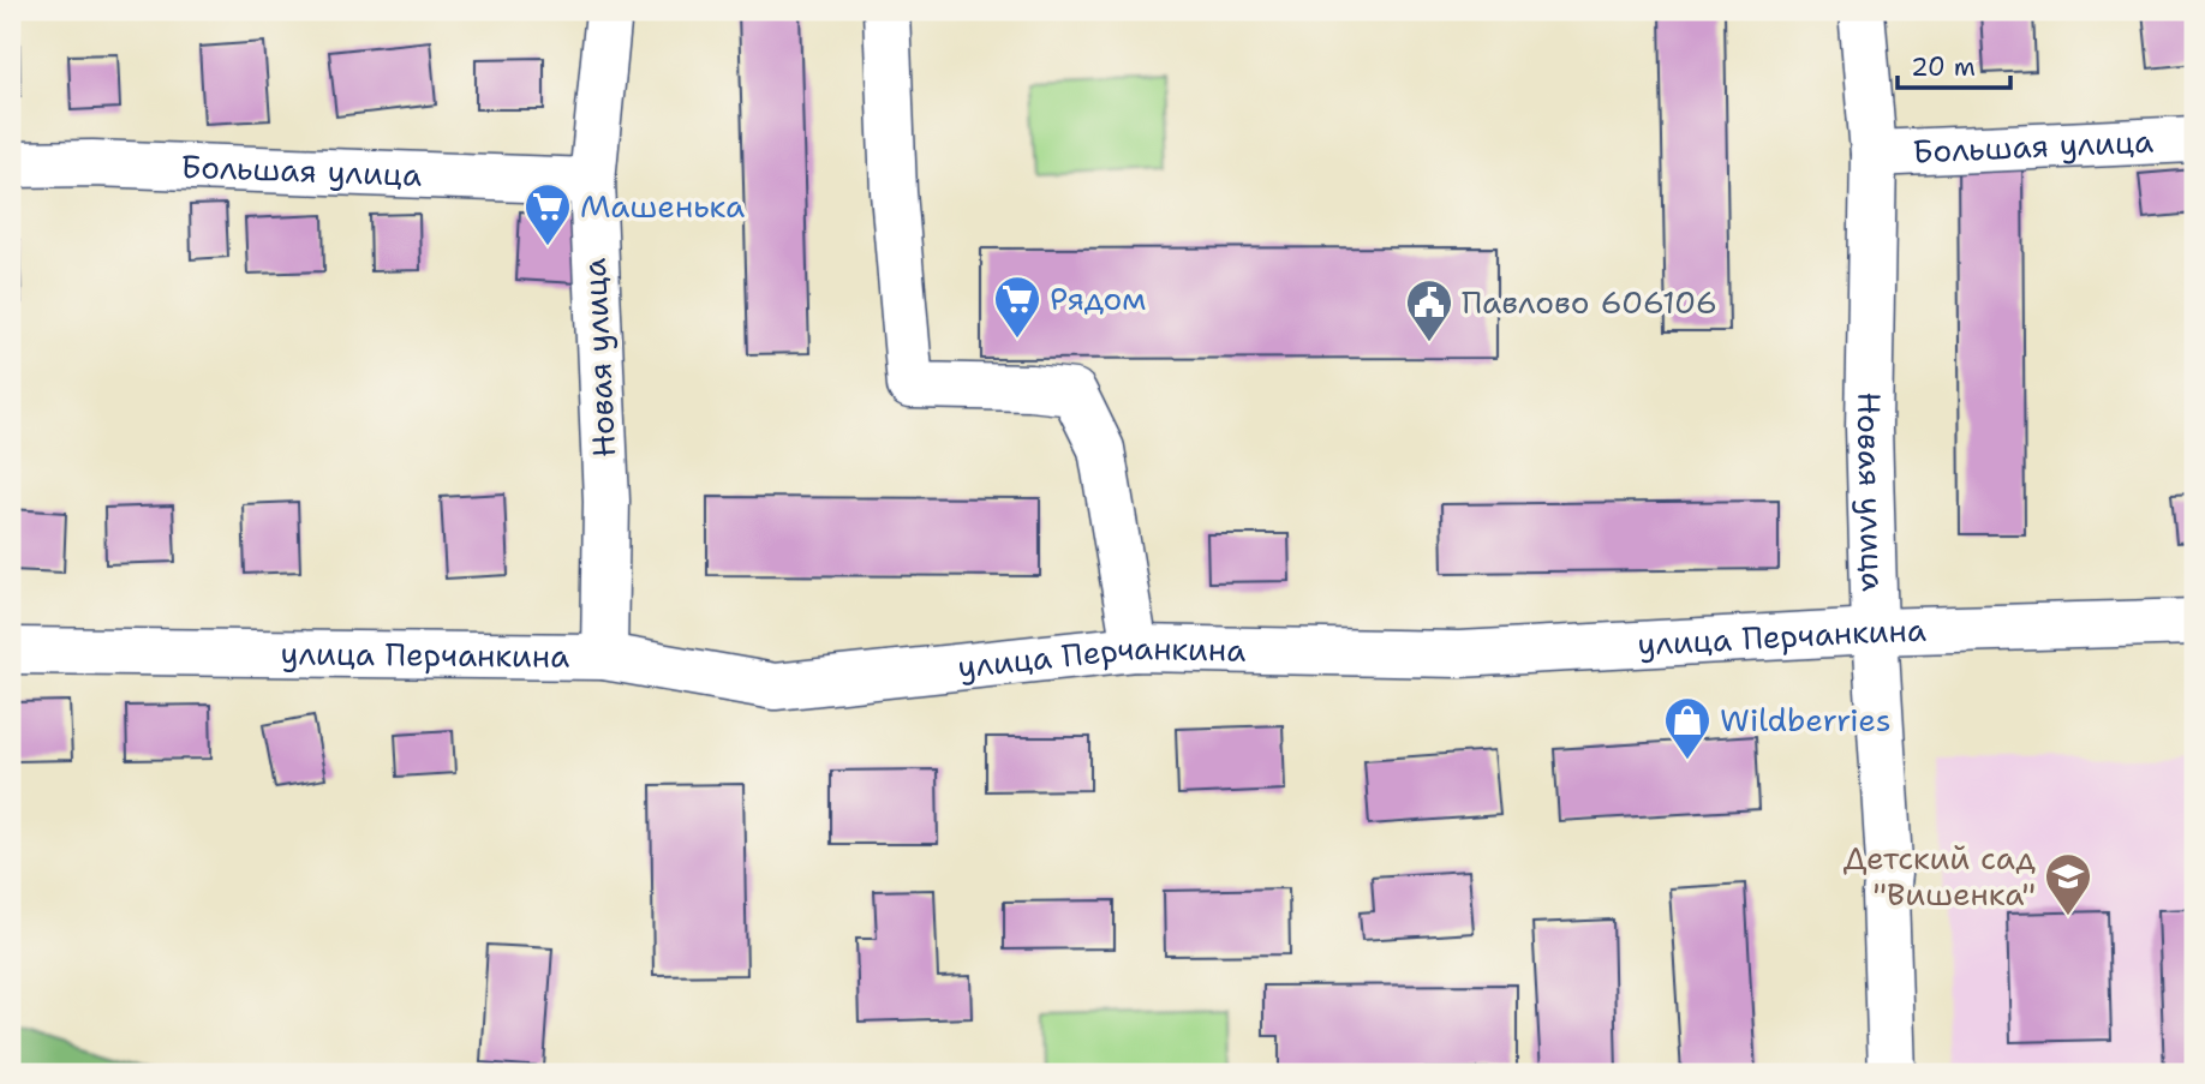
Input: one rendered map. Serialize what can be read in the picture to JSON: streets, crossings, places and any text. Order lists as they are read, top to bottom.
{
  "streets": {
    "street": ["Большая улица", "Новая улица", "улица Перчанкина"]
  },
  "crossings": [
    ["Большая улица", "Новая улица"],
    ["Новая улица", "улица Перчанкина"]
  ],
  "places": {
    "supermarket": ["Машенька", "Рядом"],
    "public building": ["Павлово 606106"],
    "shop": ["Wildberries"],
    "school or university": ["Детский сад \"Вишенка\""]
  },
  "scale_bar": "20 m"
}
